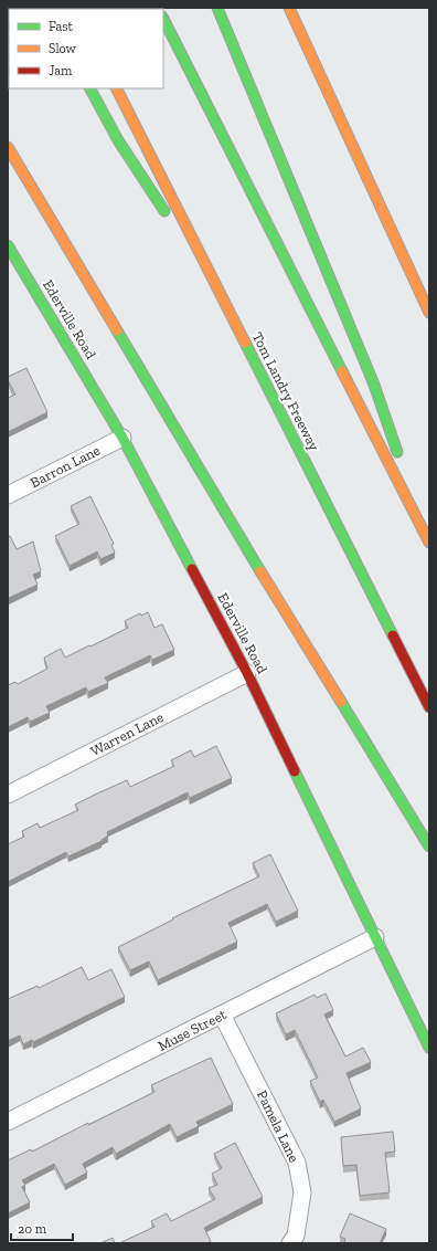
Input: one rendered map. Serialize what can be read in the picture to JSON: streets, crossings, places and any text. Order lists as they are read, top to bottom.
{
  "streets": {
    "main road": ["Ederville Road", "Tom Landry Freeway"],
    "street": [
      "Barron Lane",
      "Warren Lane",
      "Muse Street",
      "Pamela Lane"
    ]
  },
  "crossings": [
    ["Ederville Road", "Barron Lane"],
    ["Ederville Road", "Warren Lane"],
    ["Ederville Road", "Muse Street"],
    ["Muse Street", "Pamela Lane"]
  ],
  "legend": ["Fast", "Slow", "Jam"],
  "scale_bar": "20 m"
}
